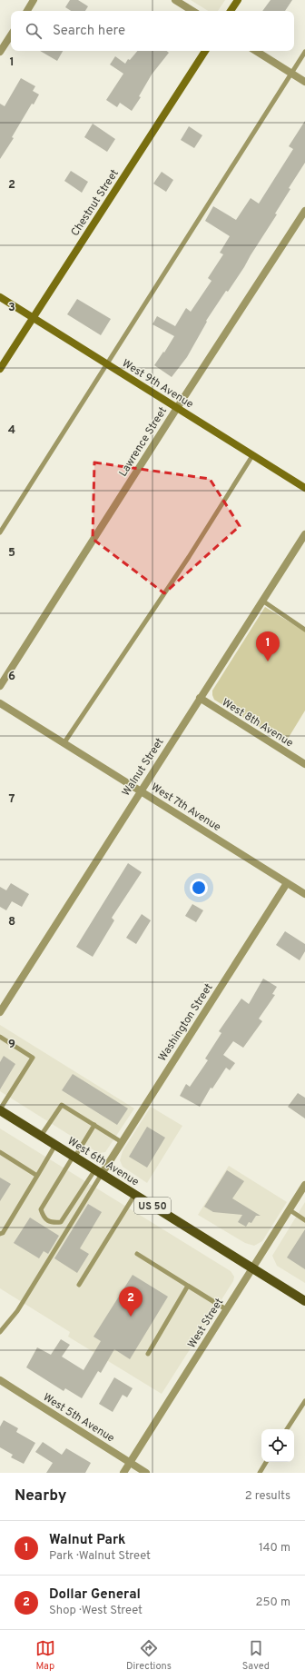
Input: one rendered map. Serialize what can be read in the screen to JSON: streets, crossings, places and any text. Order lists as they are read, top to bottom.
{
  "streets": {
    "main road": ["West 6th Avenue", "US 50"],
    "street": [
      "Chestnut Street",
      "West 9th Avenue",
      "Lawrence Street",
      "West 8th Avenue",
      "Walnut Street",
      "West 7th Avenue",
      "Washington Street",
      "West Street",
      "West 5th Avenue"
    ]
  },
  "crossings": [
    ["Chestnut Street", "West 9th Avenue"],
    ["West 9th Avenue", "Lawrence Street"],
    ["West 8th Avenue", "Walnut Street"],
    ["Walnut Street", "West 7th Avenue"],
    ["West 7th Avenue", "Washington Street"],
    ["Washington Street", "West 6th Avenue"],
    ["West 6th Avenue", "West Street"],
    ["West Street", "West 5th Avenue"]
  ],
  "page": {
    "search": "Search here",
    "pins": ["1", "2"],
    "heading": ["Nearby", "2 results"],
    "list": [
      {
        "mark": "1",
        "name": "Walnut Park",
        "note": "Park · Walnut Street",
        "value": "140 m"
      },
      {
        "mark": "2",
        "name": "Dollar General",
        "note": "Shop · West Street",
        "value": "250 m"
      }
    ],
    "nav": ["Map", "Directions", "Saved"]
  },
  "grid": {
    "rows": [
      "1",
      "2",
      "3",
      "4",
      "5",
      "6",
      "7",
      "8",
      "9"
    ]
  }
}
